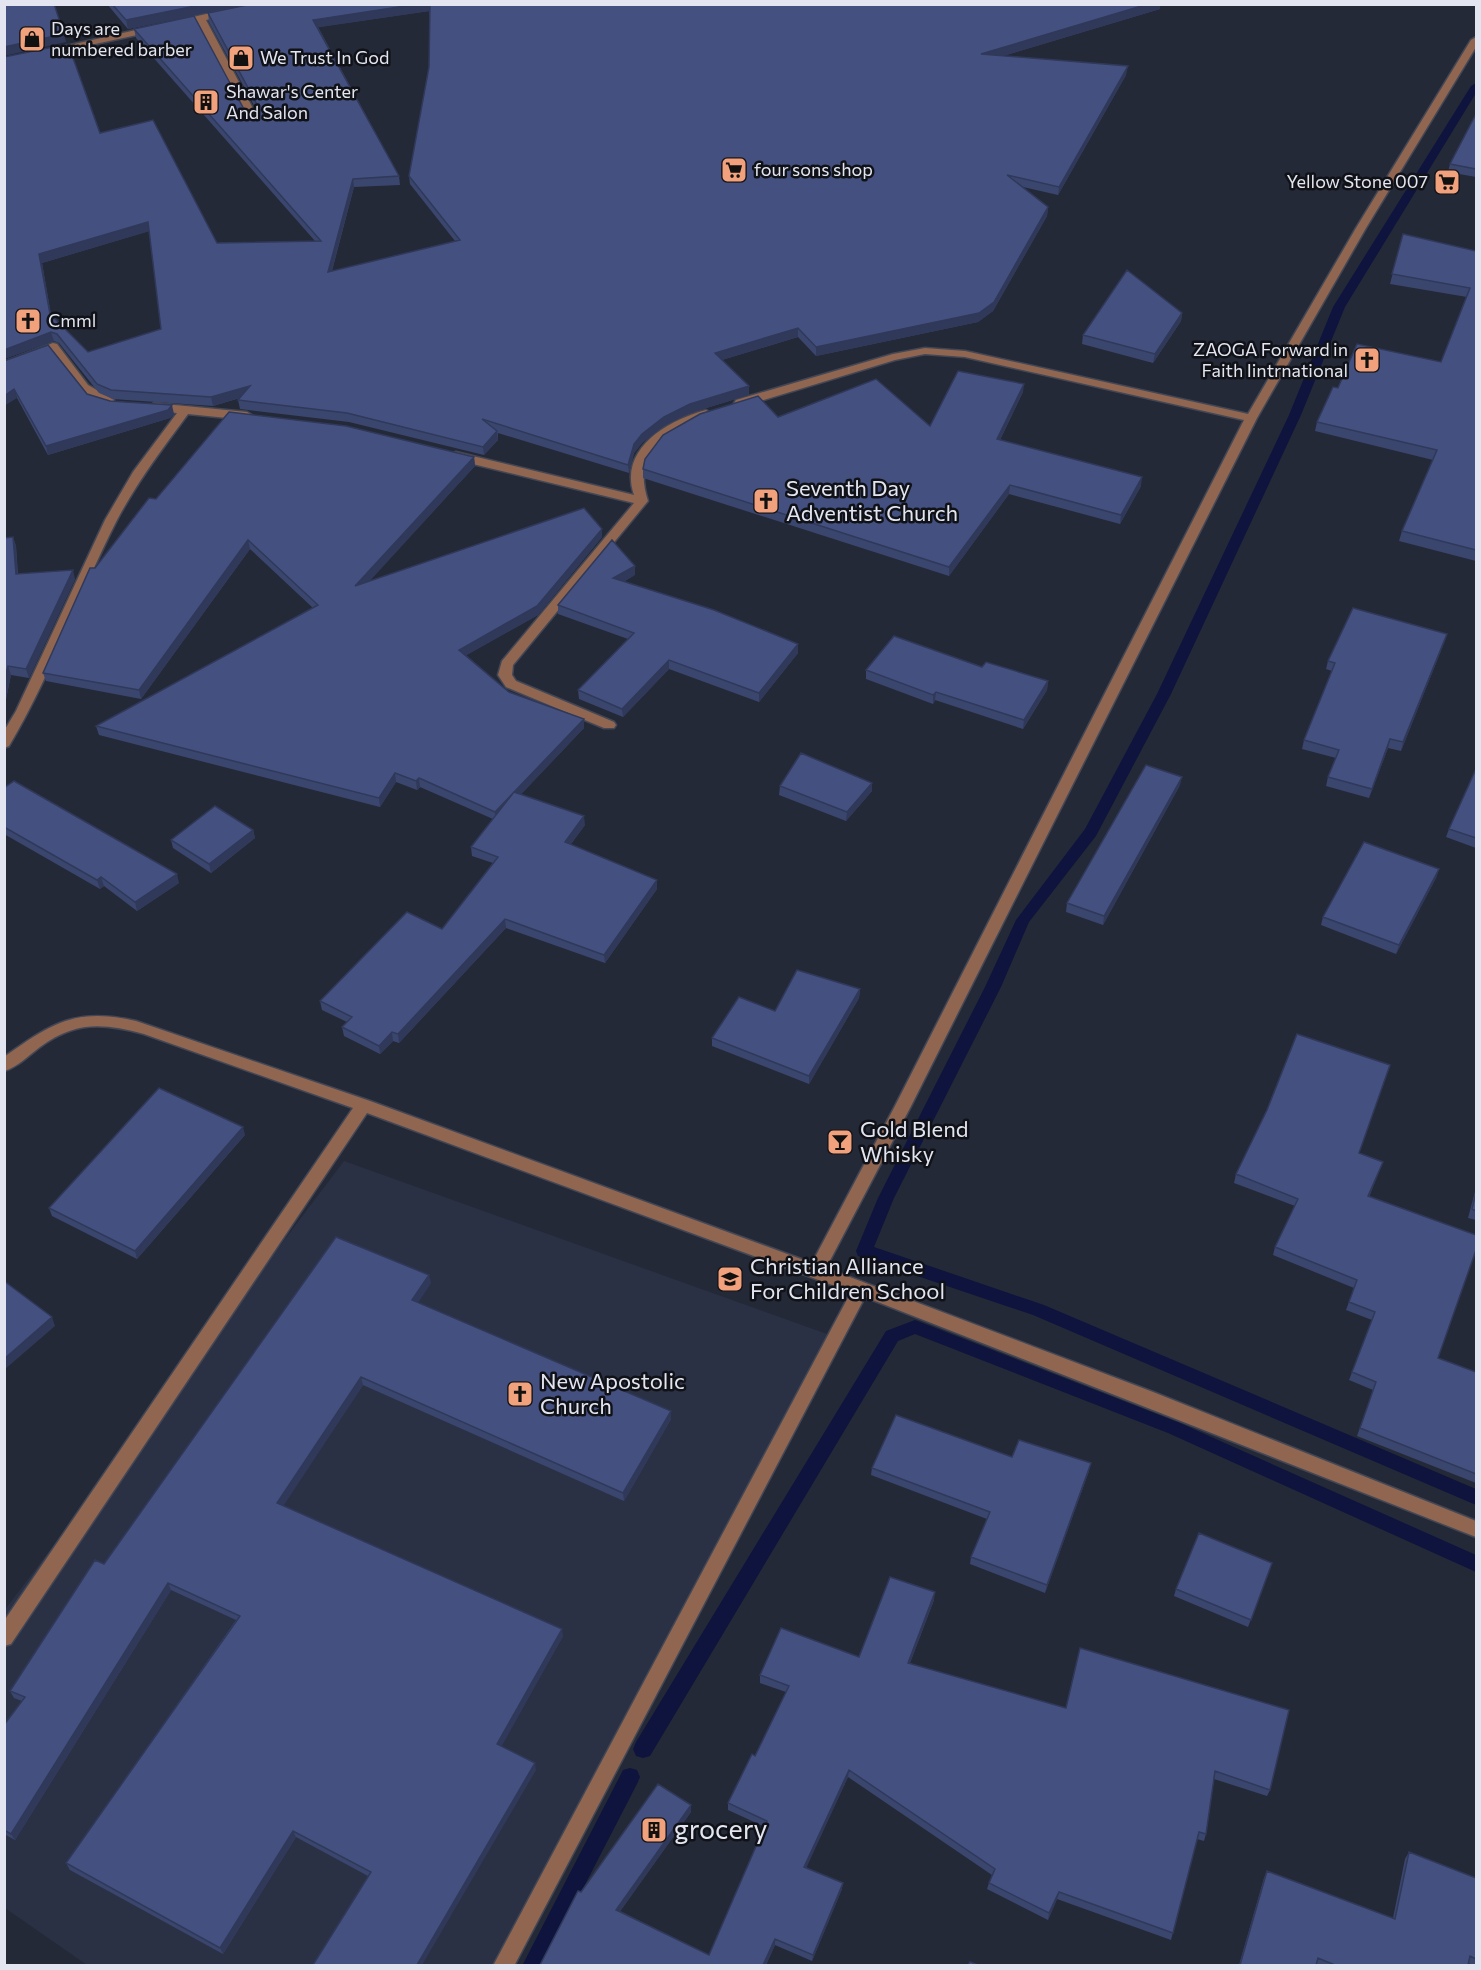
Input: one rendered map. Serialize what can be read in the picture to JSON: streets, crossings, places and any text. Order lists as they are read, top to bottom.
{
  "places": {
    "shop": ["Days are numbered barber", "We Trust In God"],
    "building": ["Shawar's Center And Salon", "grocery"],
    "supermarket": ["four sons shop", "Yellow Stone 007"],
    "church": [
      "Cmml",
      "ZAOGA Forward in Faith Iintrnational",
      "Seventh Day Adventist Church",
      "New Apostolic Church"
    ],
    "bar": ["Gold Blend Whisky"],
    "school or university": ["Christian Alliance For Children School"]
  }
}
